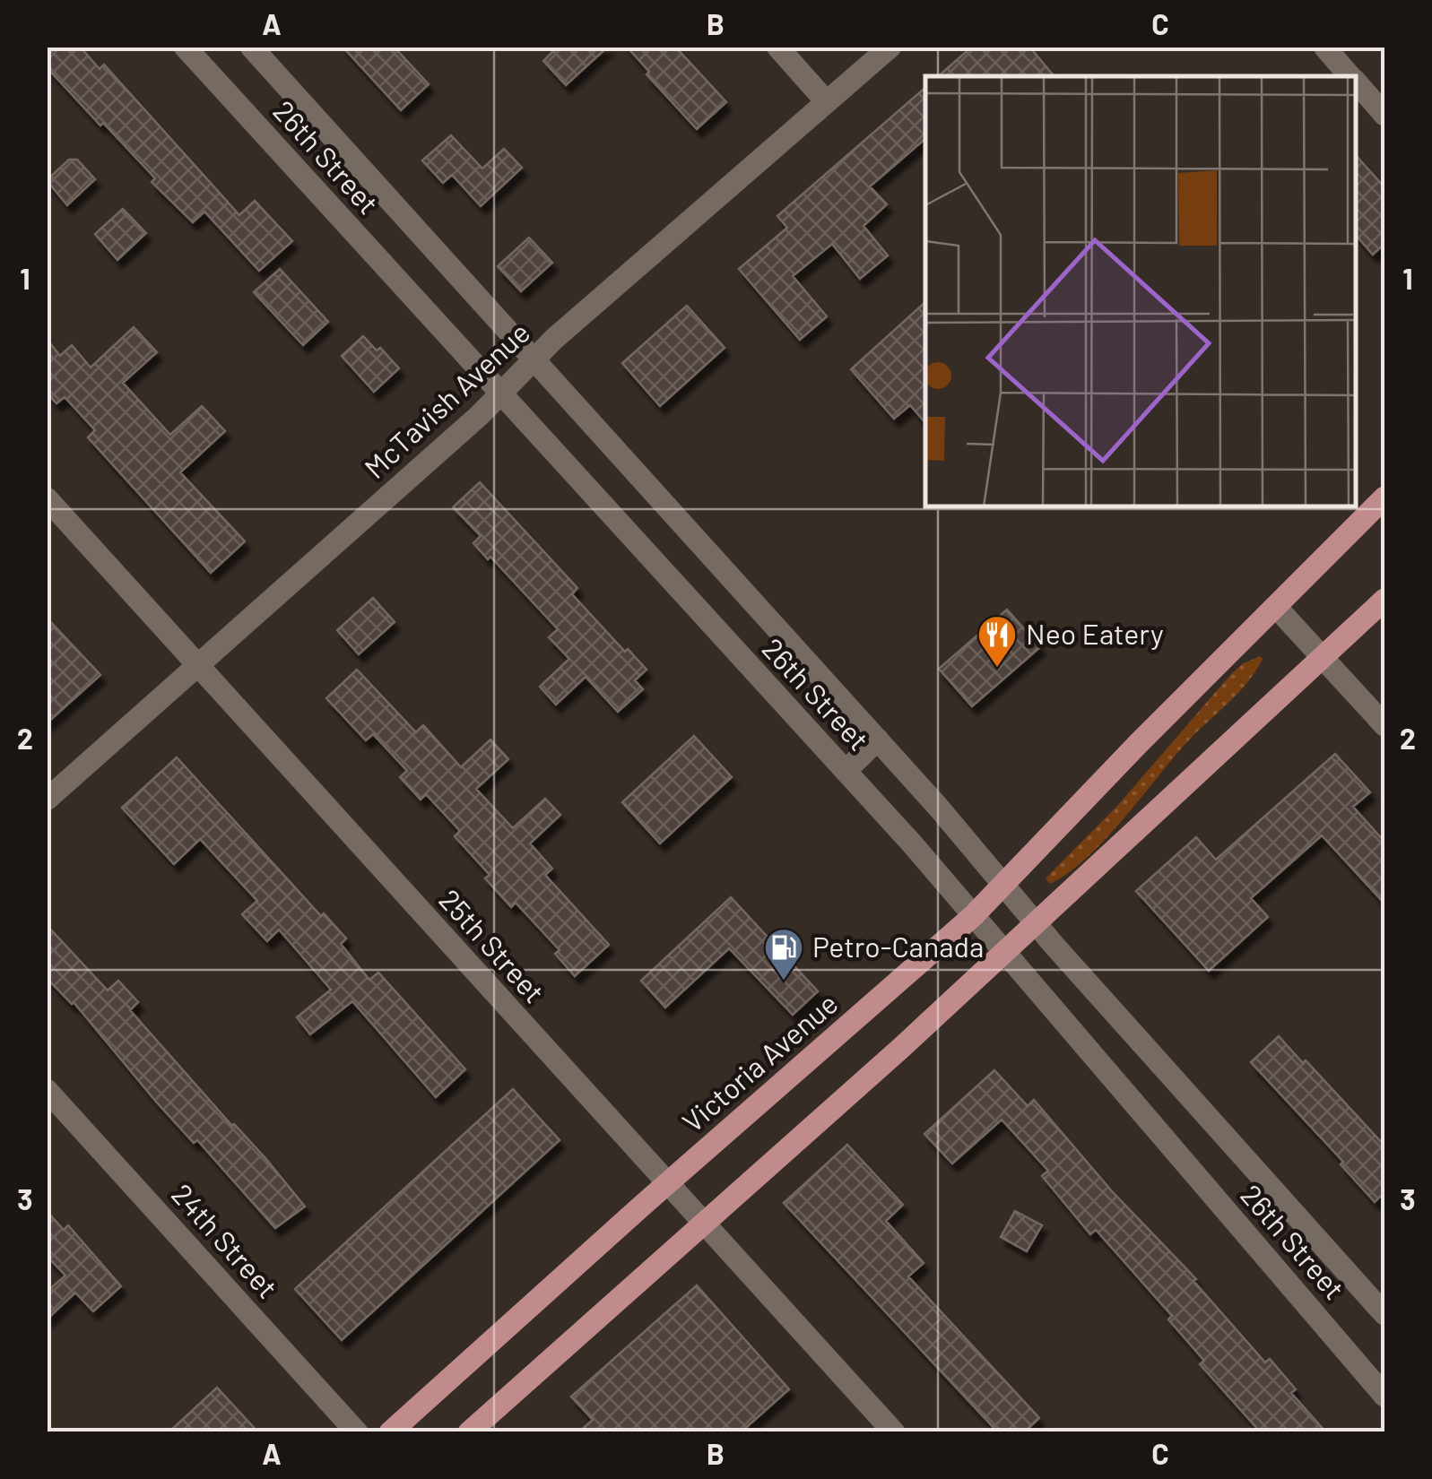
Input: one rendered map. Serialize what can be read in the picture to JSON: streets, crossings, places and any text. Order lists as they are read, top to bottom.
{
  "streets": {
    "main road": ["Victoria Avenue"],
    "street": [
      "26th Street",
      "McTavish Avenue",
      "25th Street",
      "24th Street"
    ]
  },
  "crossings": [
    ["26th Street", "McTavish Avenue"],
    ["26th Street", "Victoria Avenue"],
    ["McTavish Avenue", "25th Street"],
    ["25th Street", "Victoria Avenue"]
  ],
  "places": {
    "restaurant": ["Neo Eatery"],
    "fuel station": ["Petro-Canada"]
  },
  "grid": {
    "columns": ["A", "B", "C"],
    "rows": ["1", "2", "3"]
  }
}
